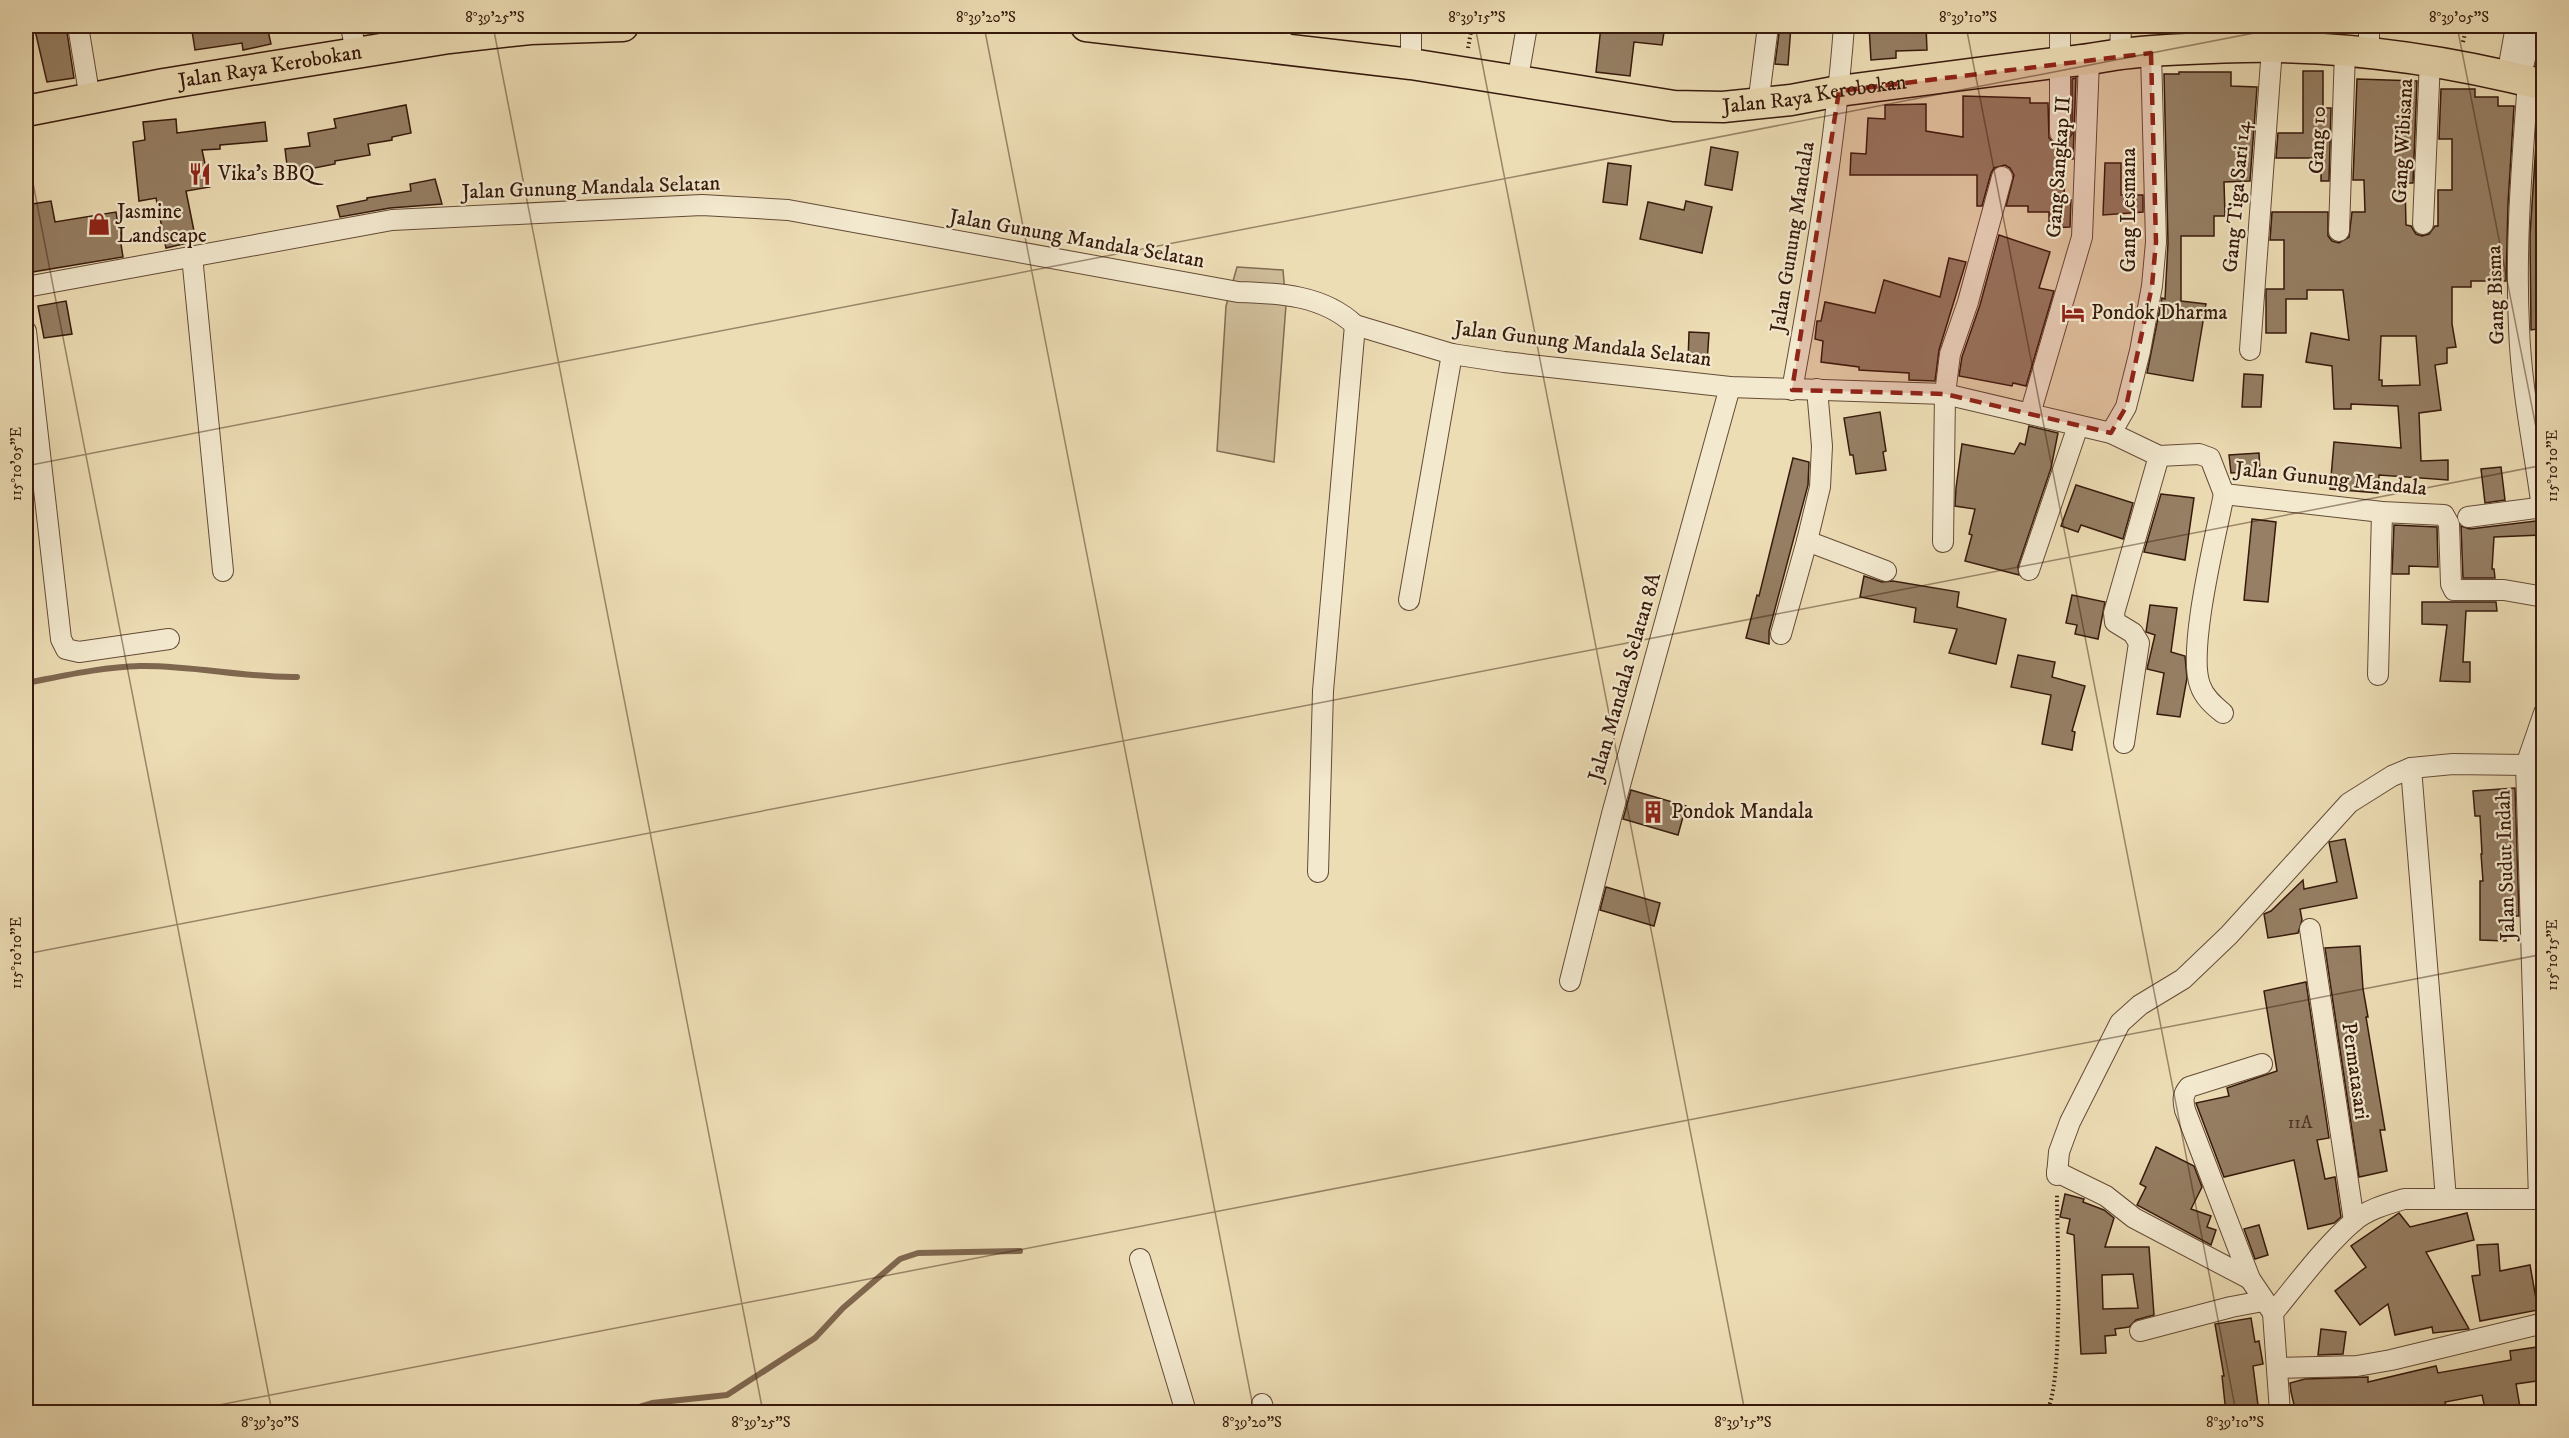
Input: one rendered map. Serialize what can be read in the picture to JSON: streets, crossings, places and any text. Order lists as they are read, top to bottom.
{
  "streets": {
    "main road": ["Jalan Raya Kerobokan"],
    "street": [
      "Gang 10",
      "Gang Wibisana",
      "Gang Sangkap II",
      "Jalan Gunung Mandala Selatan",
      "Gang Tiga Sari 14",
      "Gang Lesmana",
      "Jalan Gunung Mandala",
      "Gang Bisma",
      "Jalan Mandala Selatan 8A",
      "Jalan Sudut Indah",
      "Permatasari"
    ]
  },
  "crossings": [
    ["Jalan Raya Kerobokan", "Gang 10"],
    ["Jalan Raya Kerobokan", "Gang Wibisana"],
    ["Jalan Raya Kerobokan", "Gang Sangkap II"],
    ["Jalan Raya Kerobokan", "Gang Tiga Sari 14"],
    ["Jalan Raya Kerobokan", "Gang Lesmana"],
    ["Jalan Raya Kerobokan", "Jalan Gunung Mandala"],
    ["Jalan Raya Kerobokan", "Gang Bisma"],
    ["Gang Sangkap II", "Jalan Gunung Mandala Selatan"],
    ["Jalan Gunung Mandala Selatan", "Gang Lesmana"],
    ["Jalan Gunung Mandala Selatan", "Jalan Gunung Mandala"],
    ["Jalan Gunung Mandala Selatan", "Jalan Mandala Selatan 8A"],
    ["Gang Lesmana", "Jalan Gunung Mandala"]
  ],
  "places": {
    "restaurant": ["Vika’s BBQ"],
    "shop": ["Jasmine Landscape"],
    "hotel": ["Pondok Dharma"],
    "building": ["Pondok Mandala"]
  },
  "house_numbers": ["11A"],
  "coordinates": [
    "8°39'25\"S",
    "8°39'20\"S",
    "8°39'15\"S",
    "8°39'10\"S",
    "8°39'05\"S",
    "115°10'05\"E",
    "115°10'10\"E",
    "115°10'15\"E",
    "8°39'30\"S"
  ]
}
